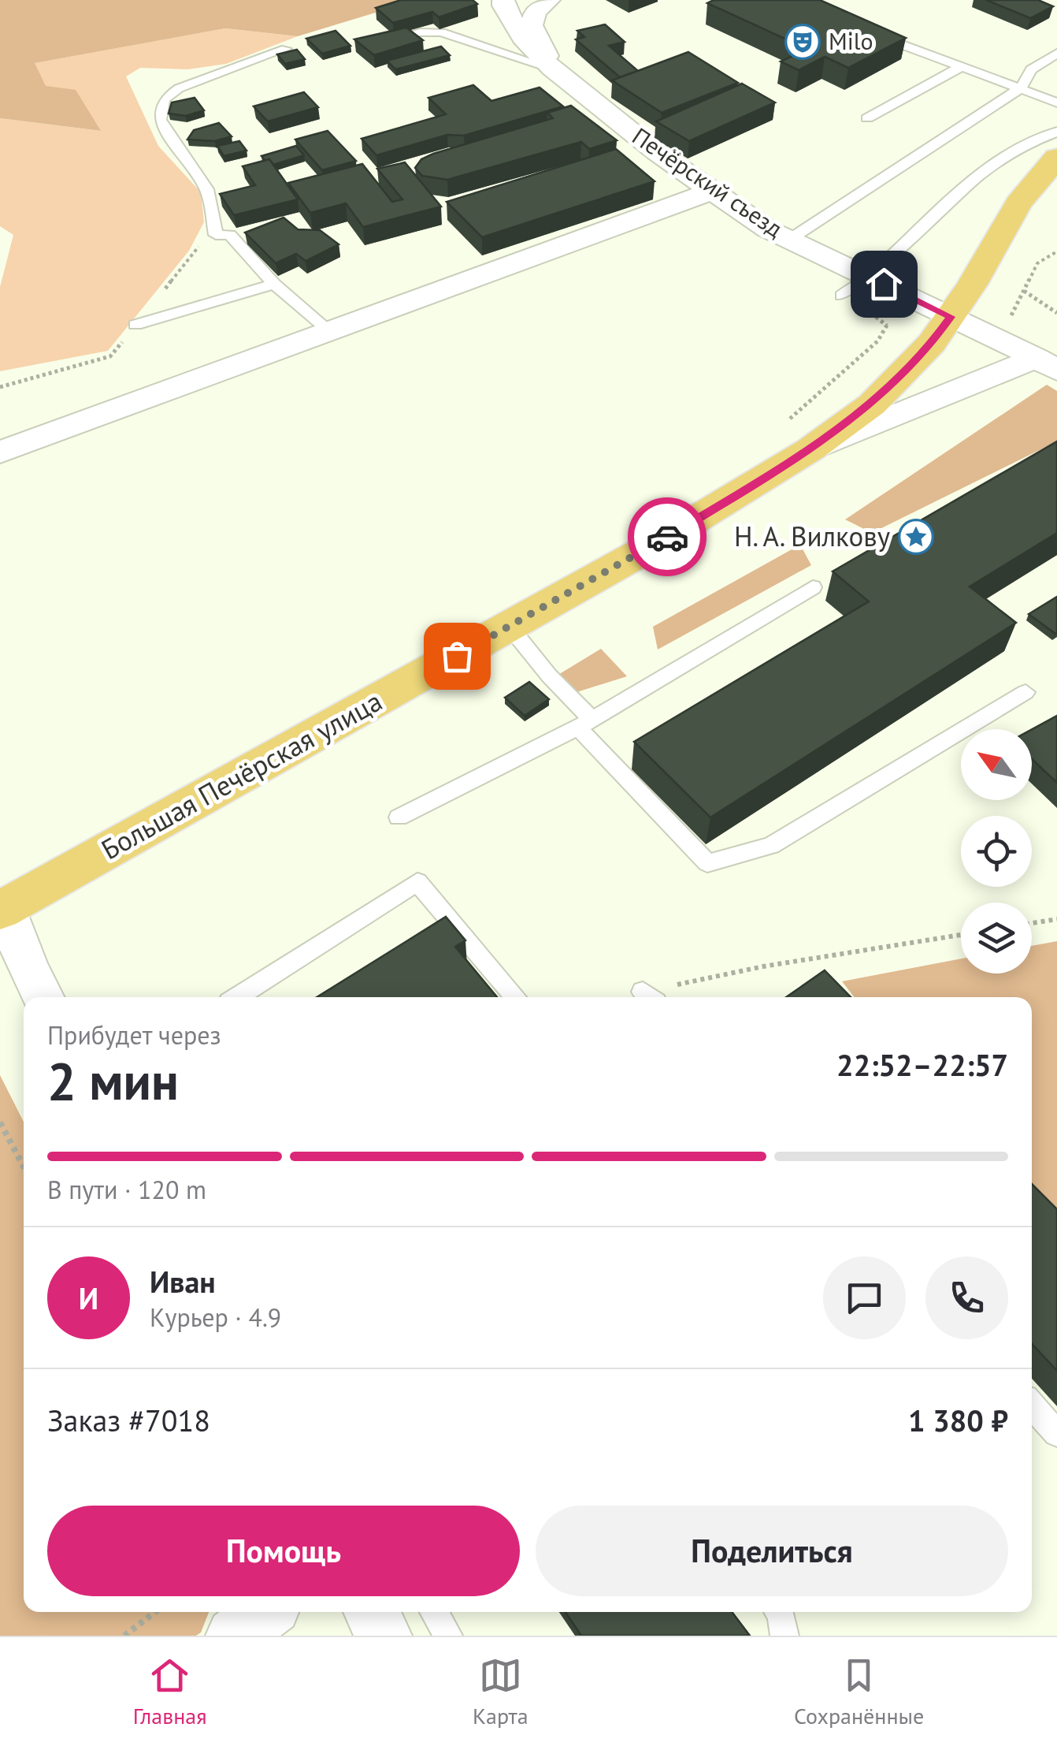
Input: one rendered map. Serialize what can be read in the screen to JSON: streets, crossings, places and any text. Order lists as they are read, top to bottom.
{
  "streets": {
    "main road": ["Большая Печёрская улица"],
    "street": ["Печёрский съезд"]
  },
  "crossings": [
    ["Печёрский съезд", "Большая Печёрская улица"]
  ],
  "places": {
    "theatre": ["Milo"],
    "place": ["Н. А. Вилкову"]
  },
  "north": "top left",
  "page": {
    "heading": ["2 мин", "Прибудет через", "22:52–22:57"],
    "panel": [
      "Иван",
      "Курьер · 4.9",
      "Заказ #7018",
      "1 380 ₽"
    ],
    "bar": "В пути · 120 m",
    "round": "И",
    "buttons": ["Помощь", "Поделиться"],
    "tabs": ["Главная", "Карта", "Сохранённые"]
  }
}
